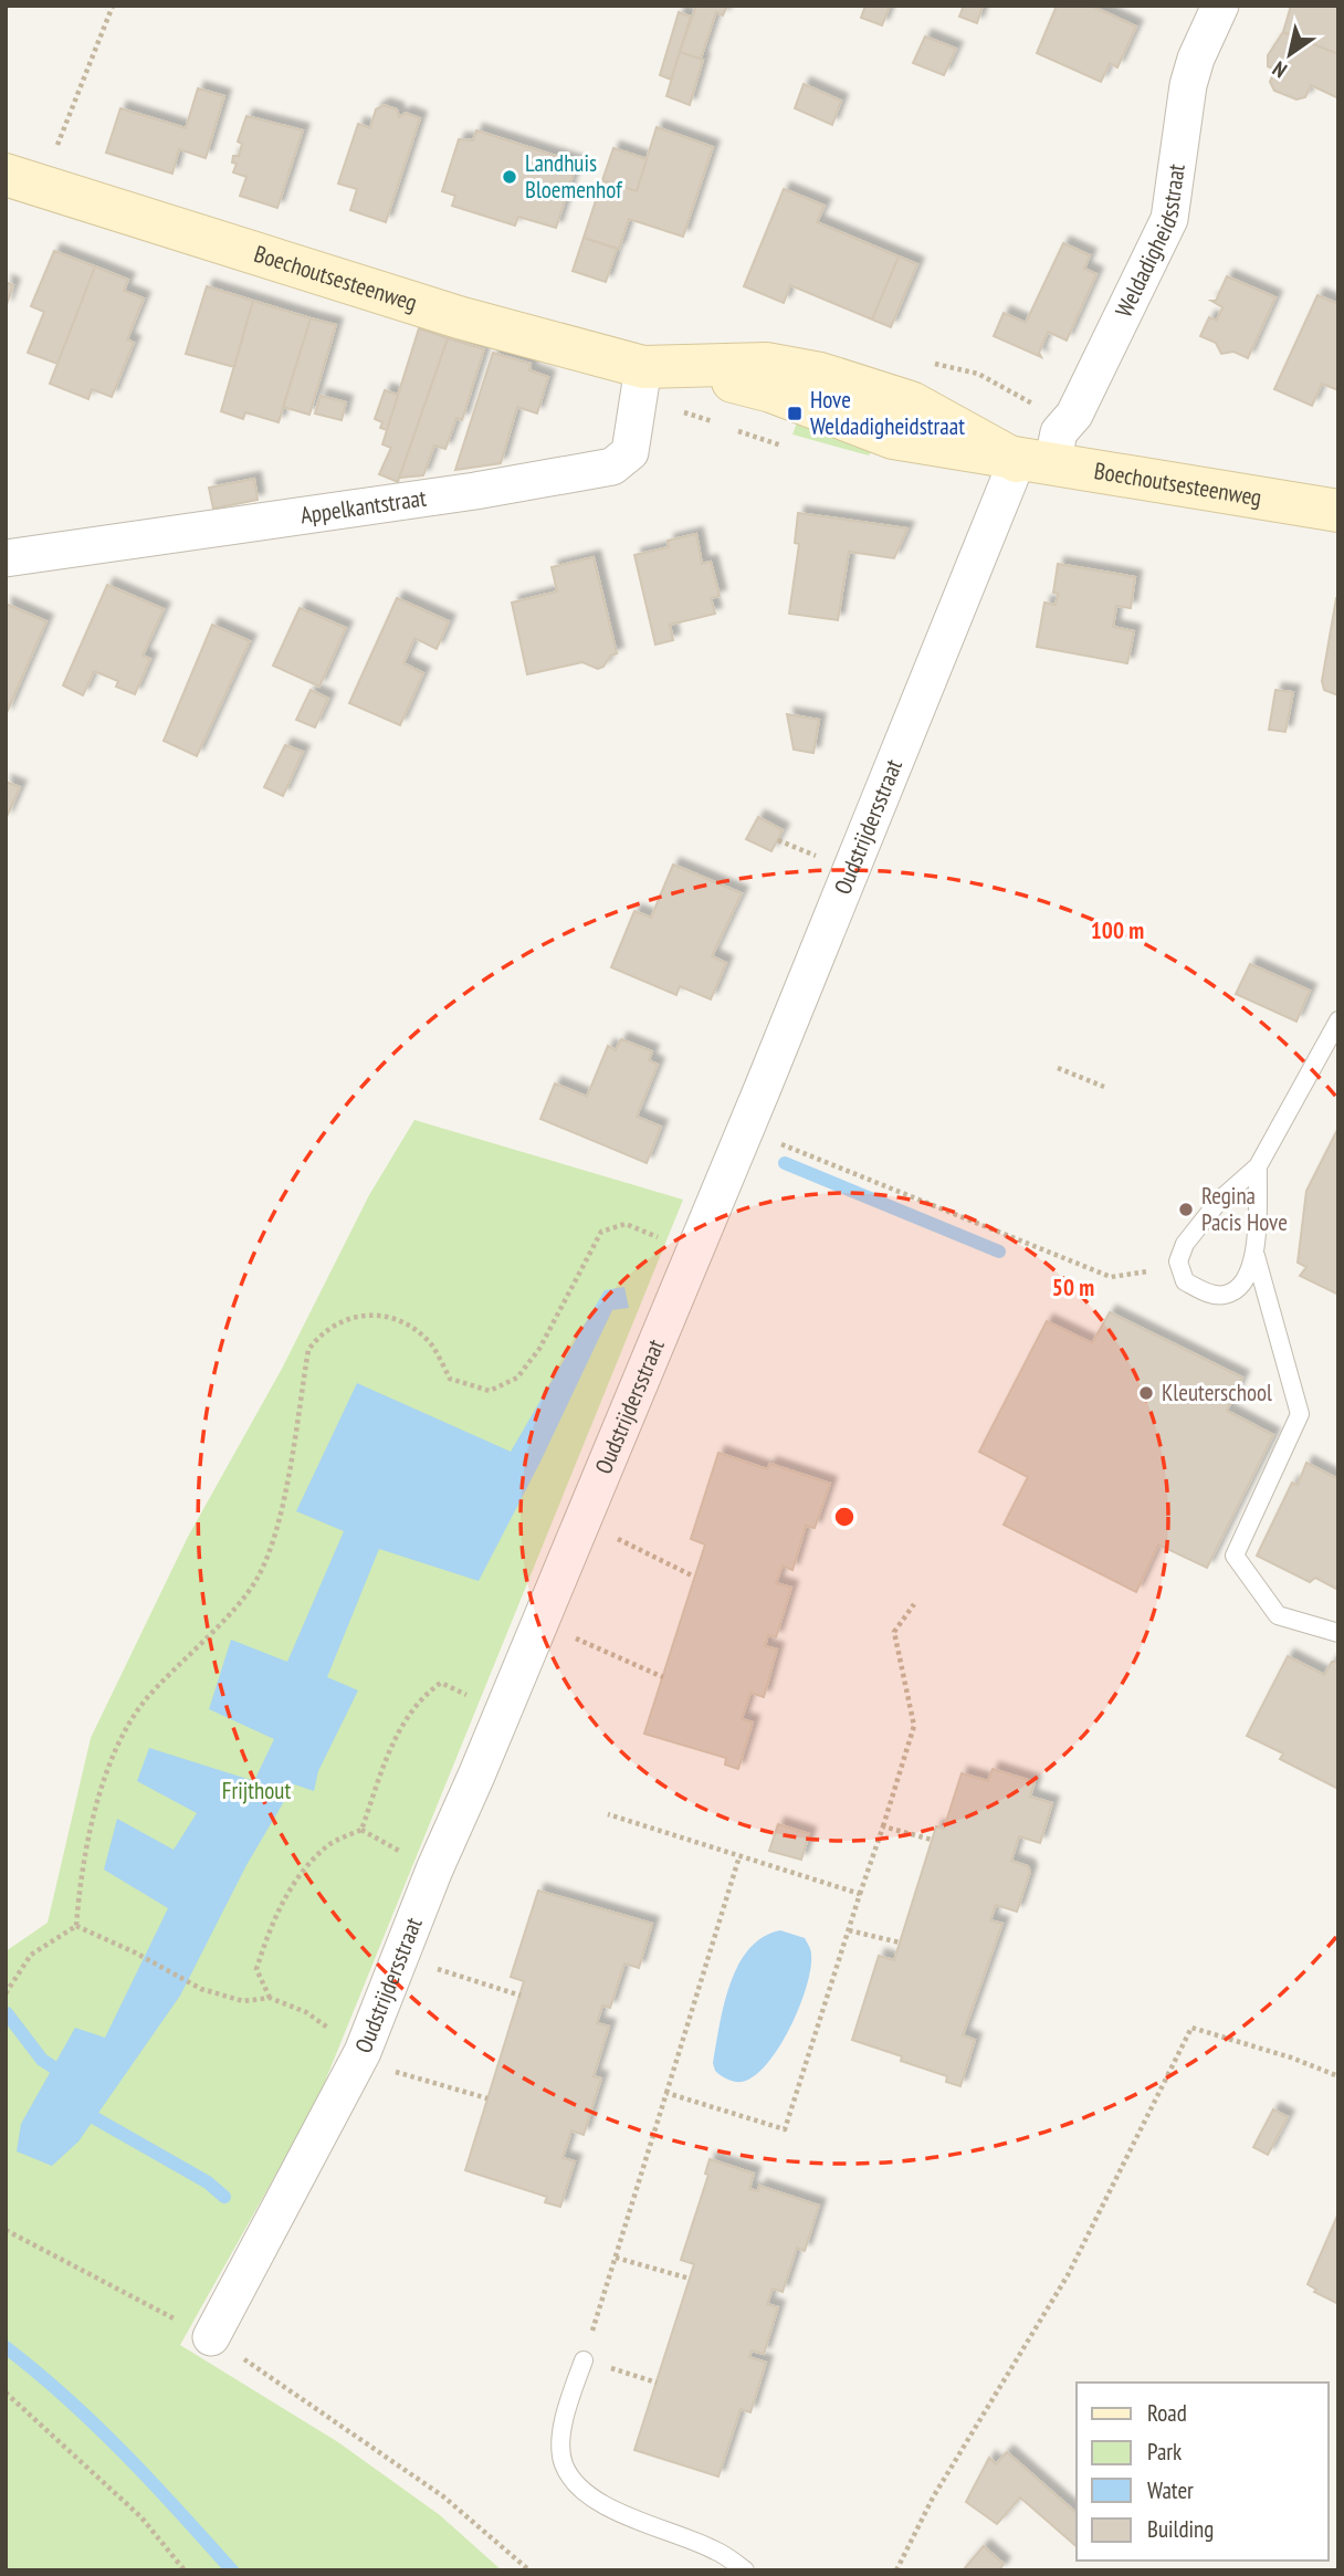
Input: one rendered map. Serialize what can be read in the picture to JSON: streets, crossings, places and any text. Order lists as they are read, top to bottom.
{
  "streets": {
    "street": [
      "Weldadigheidsstraat",
      "Boechoutsesteenweg",
      "Appelkantstraat",
      "Oudstrijdersstraat"
    ]
  },
  "crossings": [
    ["Weldadigheidsstraat", "Boechoutsesteenweg"],
    ["Weldadigheidsstraat", "Oudstrijdersstraat"],
    ["Boechoutsesteenweg", "Appelkantstraat"],
    ["Boechoutsesteenweg", "Oudstrijdersstraat"]
  ],
  "parks": ["Frijthout"],
  "places": {
    "other": ["Landhuis Bloemenhof", "Regina Pacis Hove", "Kleuterschool"],
    "transit": ["Hove Weldadigheidstraat"]
  },
  "legend": [
    "Road",
    "Park",
    "Water",
    "Building"
  ],
  "north": "bottom left",
  "rings": ["100 m", "50 m"]
}
